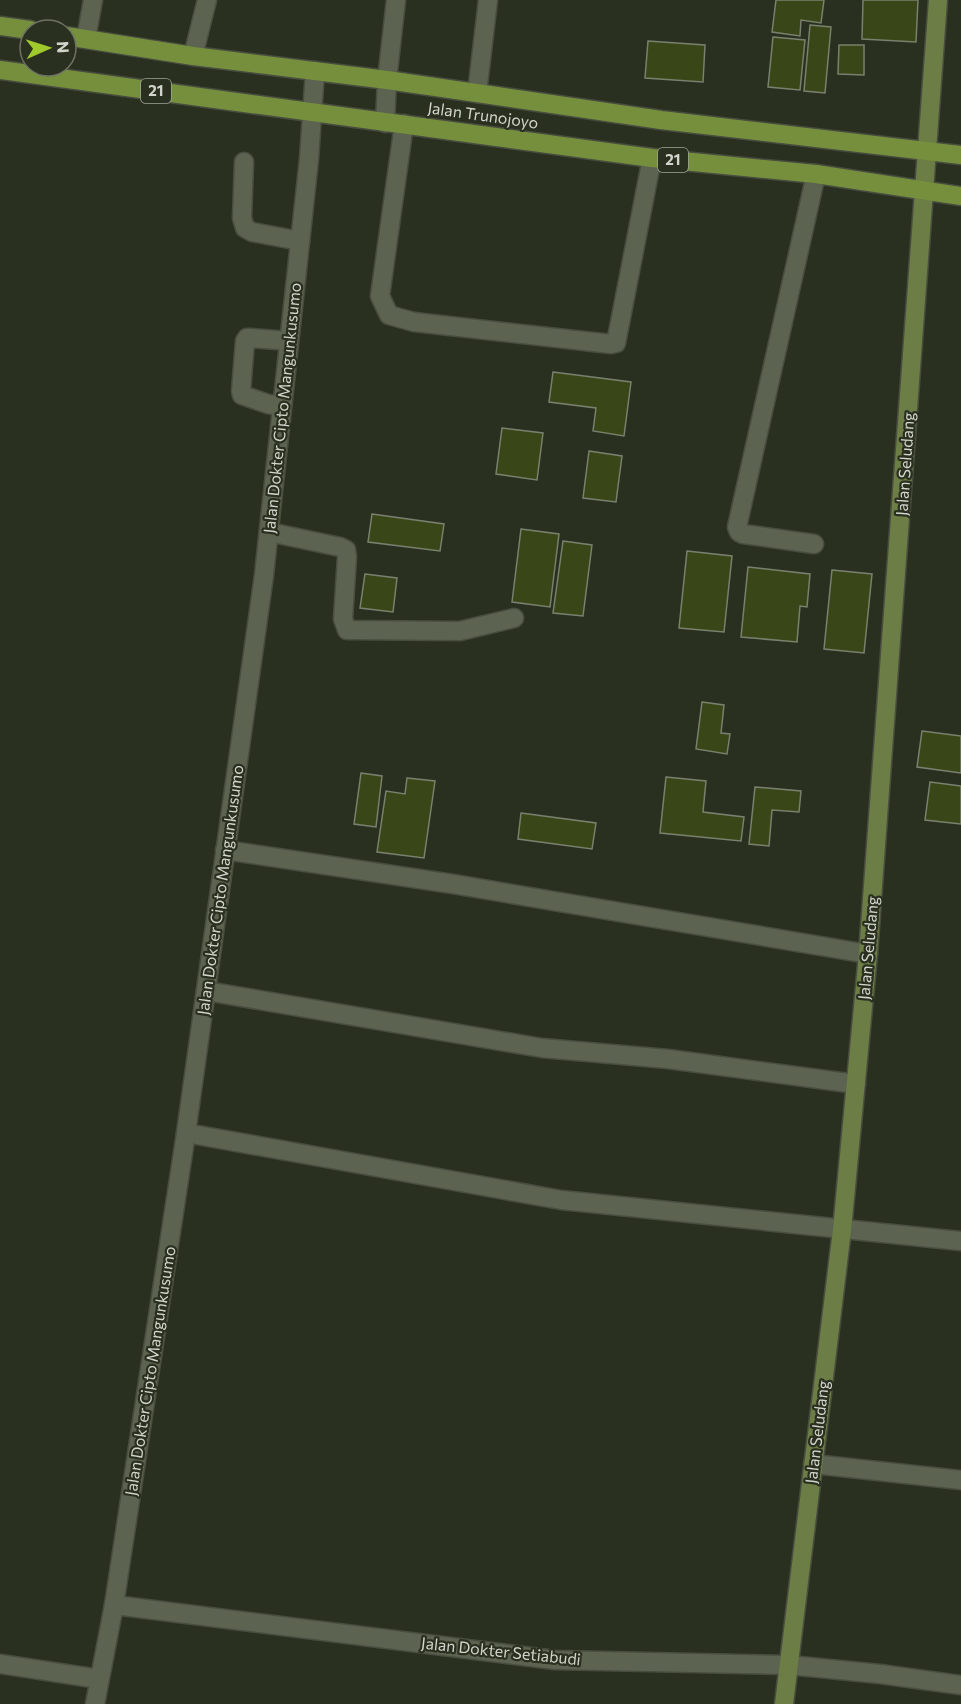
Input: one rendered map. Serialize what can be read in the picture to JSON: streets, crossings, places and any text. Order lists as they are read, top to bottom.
{
  "streets": {
    "highway": ["21", "Jalan Trunojoyo"],
    "main road": ["Jalan Seludang"],
    "street": ["Jalan Dokter Cipto Mangunkusumo", "Jalan Dokter Setiabudi"]
  },
  "crossings": [
    ["Jalan Trunojoyo", "Jalan Dokter Cipto Mangunkusumo"],
    ["Jalan Trunojoyo", "Jalan Seludang"],
    ["Jalan Dokter Cipto Mangunkusumo", "Jalan Dokter Setiabudi"],
    ["Jalan Seludang", "Jalan Dokter Setiabudi"]
  ],
  "north": "right"
}
